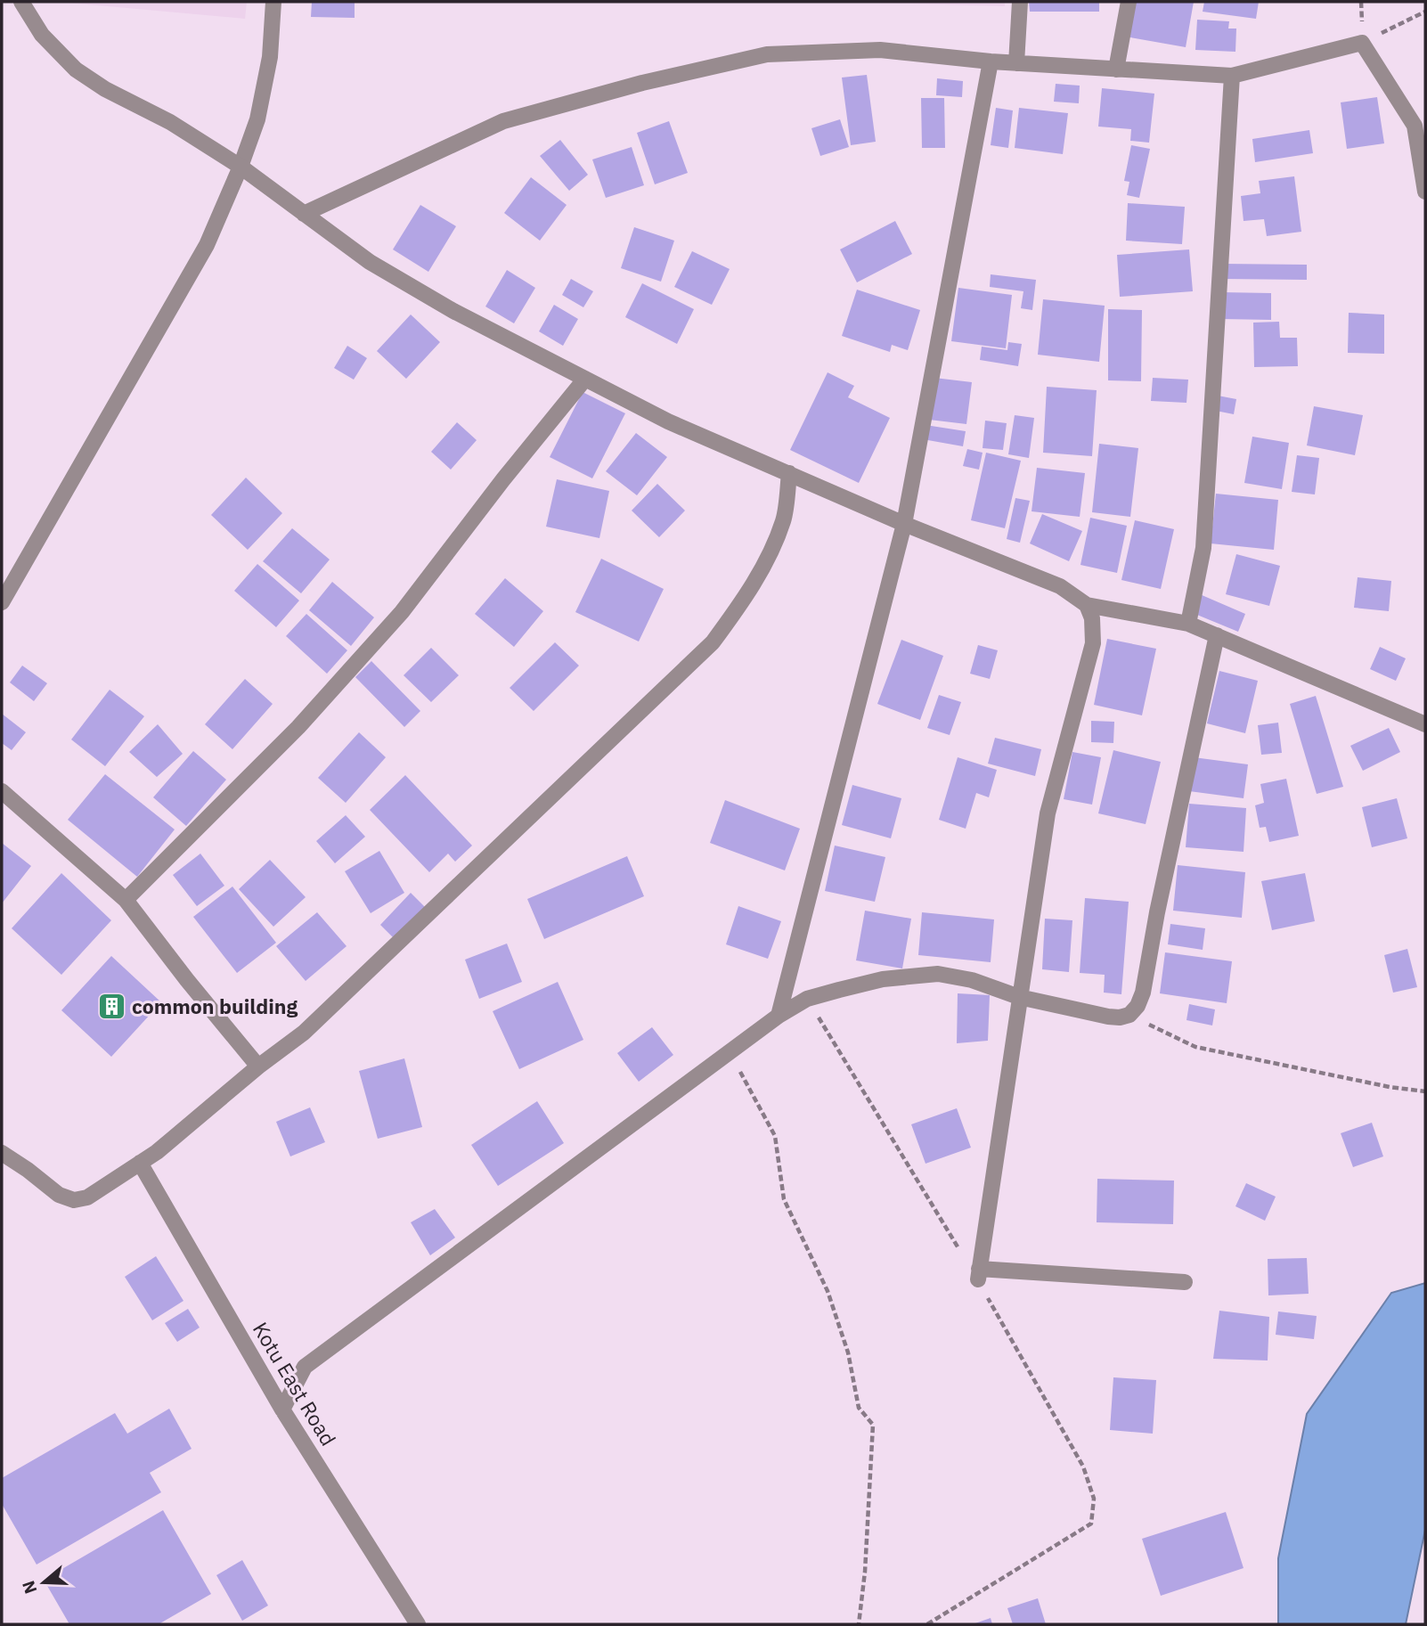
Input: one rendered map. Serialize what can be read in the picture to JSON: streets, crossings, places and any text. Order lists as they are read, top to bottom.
{
  "streets": {
    "street": ["Kotu East Road"]
  },
  "places": {
    "building": ["common building"]
  },
  "north": "left"
}
